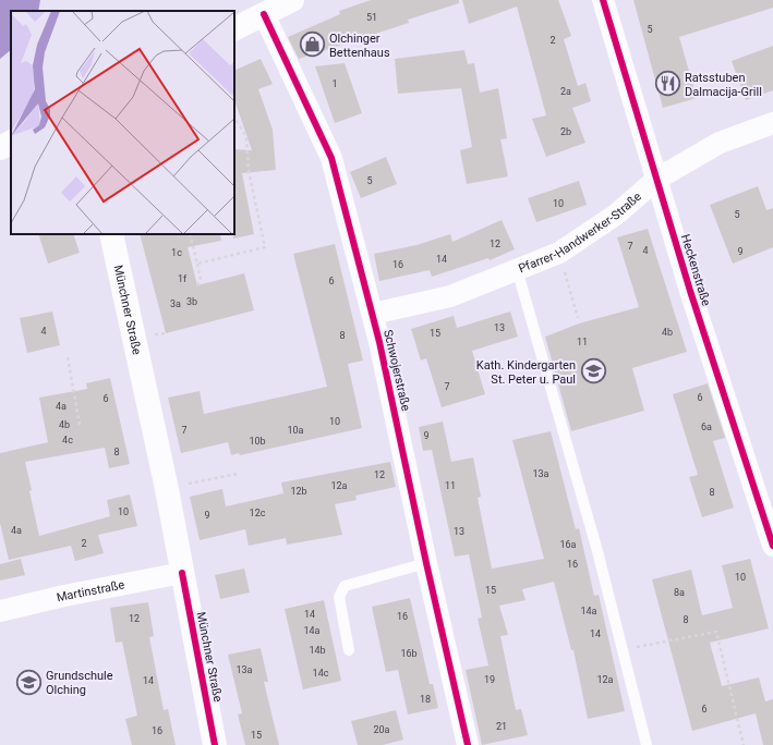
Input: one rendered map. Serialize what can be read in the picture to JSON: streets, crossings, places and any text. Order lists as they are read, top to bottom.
{
  "streets": {
    "main road": ["Münchner Straße"],
    "street": [
      "Pfarrer-Handwerker-Straße",
      "Heckenstraße",
      "Schwojerstraße",
      "Martinstraße"
    ]
  },
  "crossings": [
    ["Pfarrer-Handwerker-Straße", "Heckenstraße"],
    ["Pfarrer-Handwerker-Straße", "Schwojerstraße"],
    ["Münchner Straße", "Martinstraße"]
  ],
  "places": {
    "shop": ["Olchinger Bettenhaus"],
    "restaurant": ["Ratsstuben Dalmacija-Grill"],
    "school or university": ["Kath. Kindergarten St. Peter u. Paul", "Grundschule Olching"]
  },
  "house_numbers": [
    "51",
    "5",
    "2",
    "1",
    "2a",
    "2b",
    "5",
    "10",
    "5",
    "12",
    "7",
    "4",
    "9",
    "1c",
    "14",
    "16",
    "1f",
    "6",
    "3b",
    "3a",
    "13",
    "4",
    "4b",
    "15",
    "8",
    "11",
    "7",
    "6",
    "6",
    "4a",
    "10",
    "4b",
    "6a",
    "7",
    "10a",
    "9",
    "4c",
    "10b",
    "8",
    "13a",
    "12",
    "12a",
    "11",
    "12b",
    "8",
    "10",
    "12c",
    "9",
    "4a",
    "13",
    "2",
    "16a",
    "16",
    "10",
    "15",
    "8a",
    "14a",
    "14",
    "16",
    "12",
    "8",
    "14a",
    "14",
    "14b",
    "16b",
    "13a",
    "14c",
    "19",
    "12a",
    "14",
    "18",
    "6",
    "21",
    "20a",
    "16",
    "15"
  ]
}
